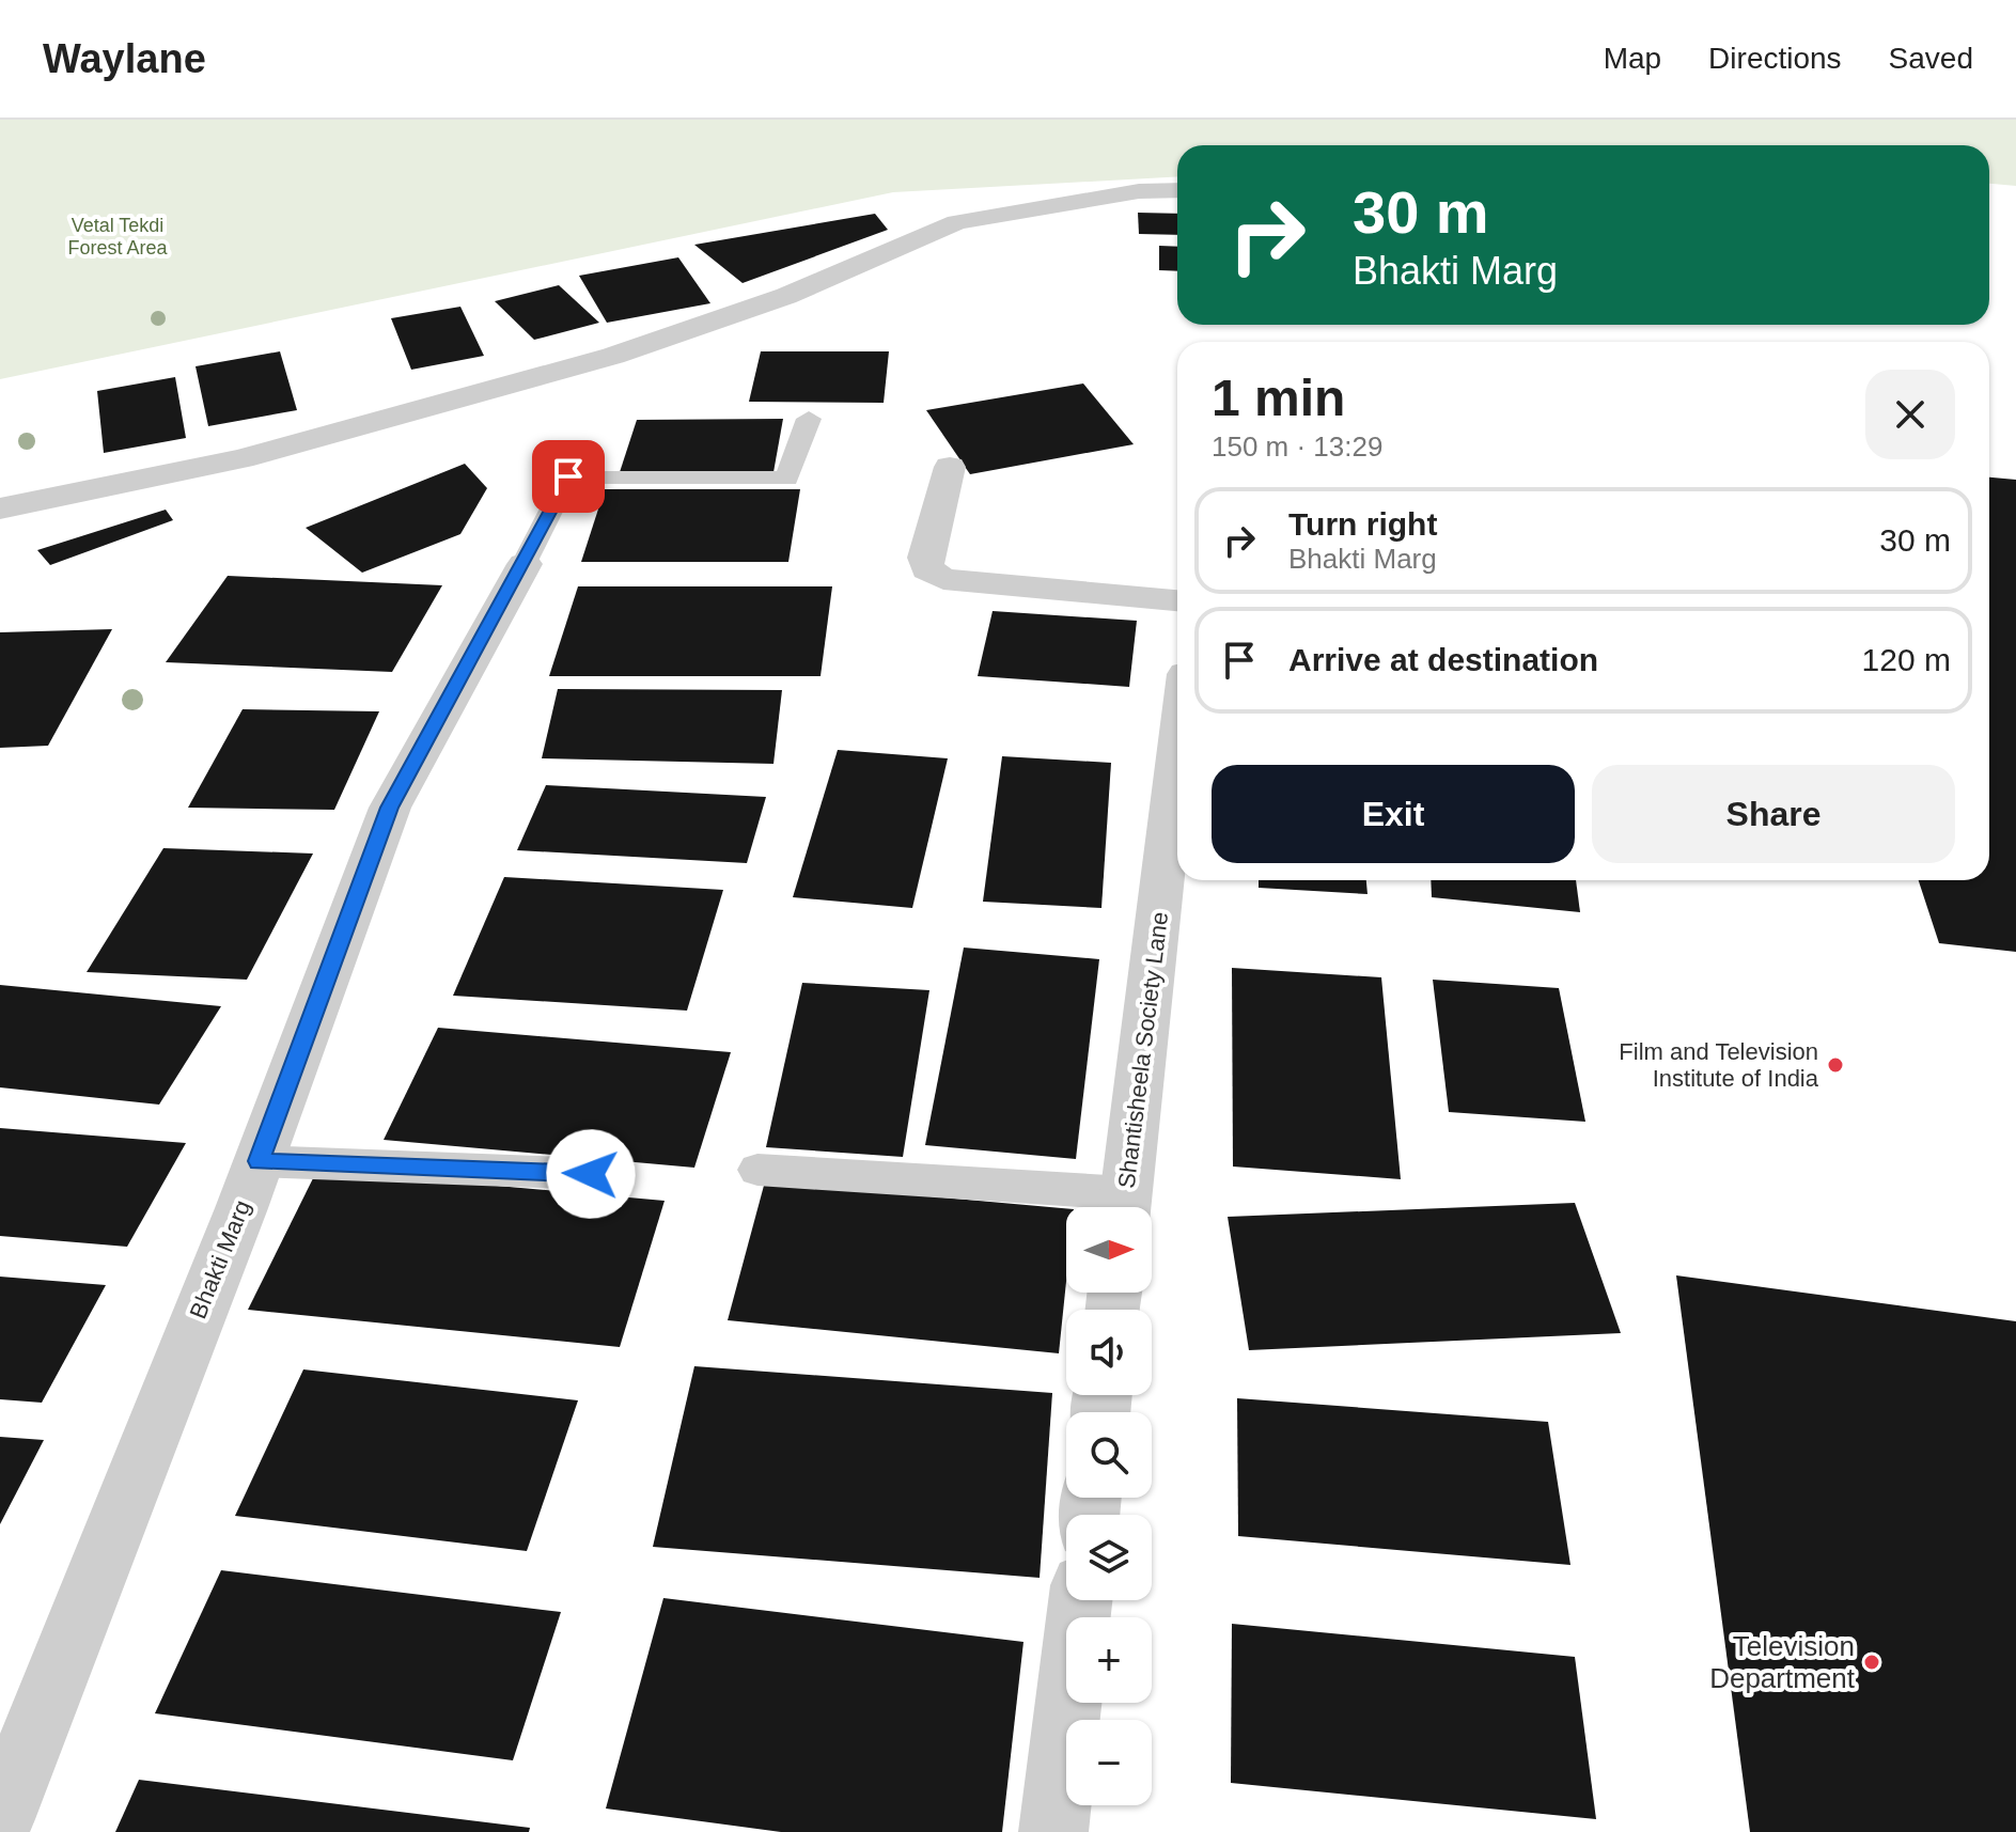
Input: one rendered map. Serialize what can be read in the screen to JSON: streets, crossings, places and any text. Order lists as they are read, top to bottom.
{
  "streets": {
    "street": ["Shantisheela Society Lane", "Bhakti Marg"]
  },
  "parks": ["Vetal Tekdi Forest Area"],
  "places": ["Film and Television Institute of India", "Television Department"],
  "north": "right",
  "page": {
    "header": "Waylane",
    "nav": ["Map", "Directions", "Saved"],
    "turn": ["30 m", "Bhakti Marg"],
    "heading": ["1 min", "150 m · 13:29"],
    "list": [
      {
        "name": "Turn right",
        "note": "Bhakti Marg",
        "value": "30 m"
      },
      {
        "name": "Arrive at destination",
        "value": "120 m"
      }
    ],
    "buttons": ["Exit", "Share"],
    "map_buttons": ["+", "−"]
  }
}
